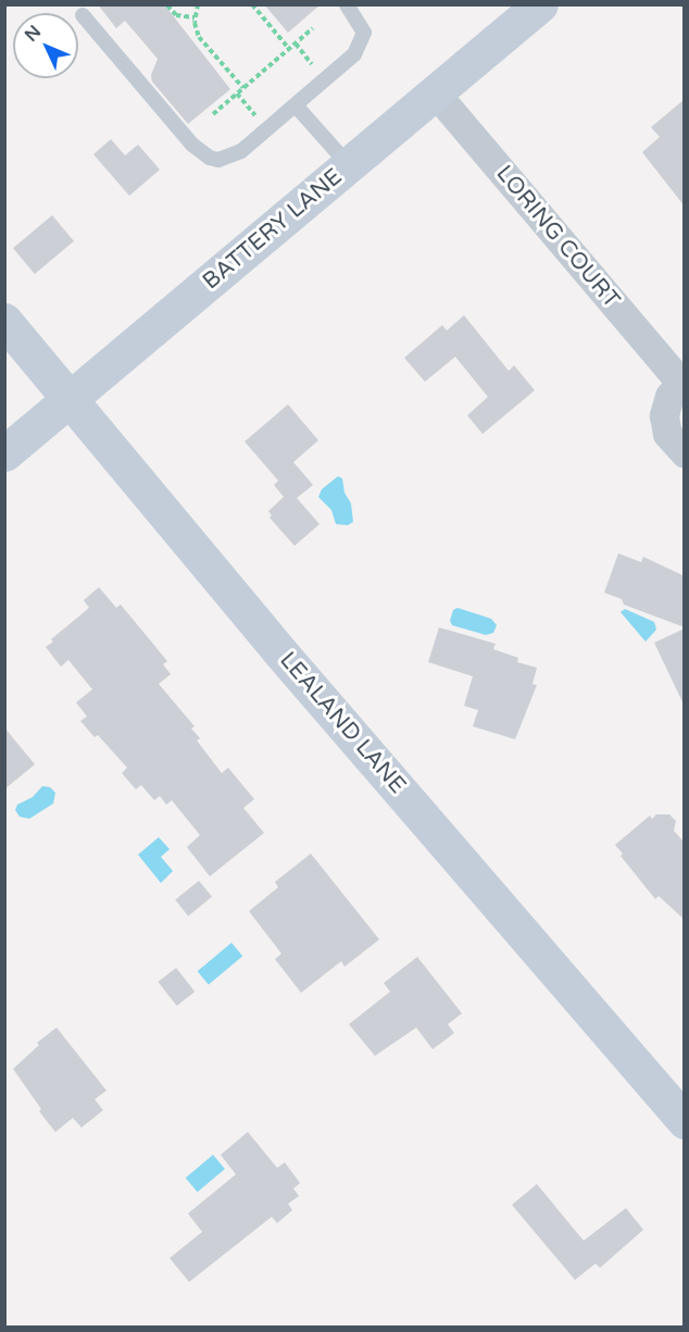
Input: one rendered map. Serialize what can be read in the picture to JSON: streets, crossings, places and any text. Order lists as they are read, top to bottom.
{
  "streets": {
    "street": ["BATTERY LANE", "LORING COURT", "LEALAND LANE"]
  },
  "crossings": [
    ["BATTERY LANE", "LORING COURT"],
    ["BATTERY LANE", "LEALAND LANE"]
  ],
  "north": "top left"
}
